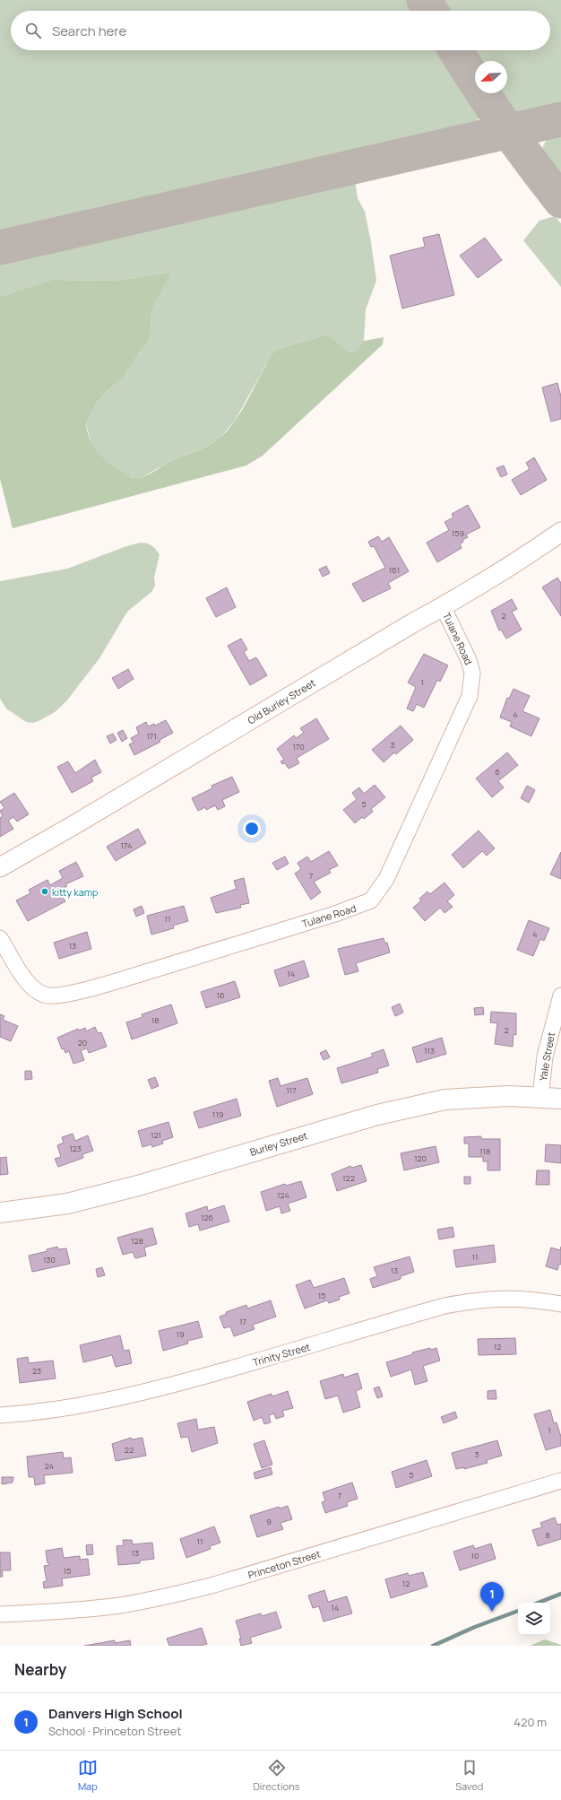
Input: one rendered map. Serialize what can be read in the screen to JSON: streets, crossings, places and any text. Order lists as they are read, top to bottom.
{
  "streets": {
    "main road": ["Burley Street"],
    "street": [
      "Tulane Road",
      "Old Burley Street",
      "Yale Street",
      "Trinity Street",
      "Princeton Street"
    ]
  },
  "crossings": [
    ["Tulane Road", "Old Burley Street"],
    ["Yale Street", "Burley Street"]
  ],
  "places": ["kitty kamp"],
  "house_numbers": [
    "159",
    "161",
    "2",
    "1",
    "4",
    "171",
    "3",
    "170",
    "6",
    "5",
    "174",
    "7",
    "11",
    "4",
    "13",
    "14",
    "16",
    "18",
    "2",
    "20",
    "113",
    "117",
    "119",
    "121",
    "123",
    "118",
    "120",
    "122",
    "124",
    "126",
    "128",
    "11",
    "130",
    "13",
    "15",
    "17",
    "19",
    "12",
    "23",
    "1",
    "22",
    "3",
    "24",
    "5",
    "7",
    "9",
    "8",
    "11",
    "13",
    "10",
    "15",
    "12",
    "14"
  ],
  "north": "bottom left",
  "page": {
    "search": "Search here",
    "pins": "1",
    "heading": "Nearby",
    "list": [
      {
        "mark": "1",
        "name": "Danvers High School",
        "note": "School · Princeton Street",
        "value": "420 m"
      }
    ],
    "nav": ["Map", "Directions", "Saved"]
  }
}
